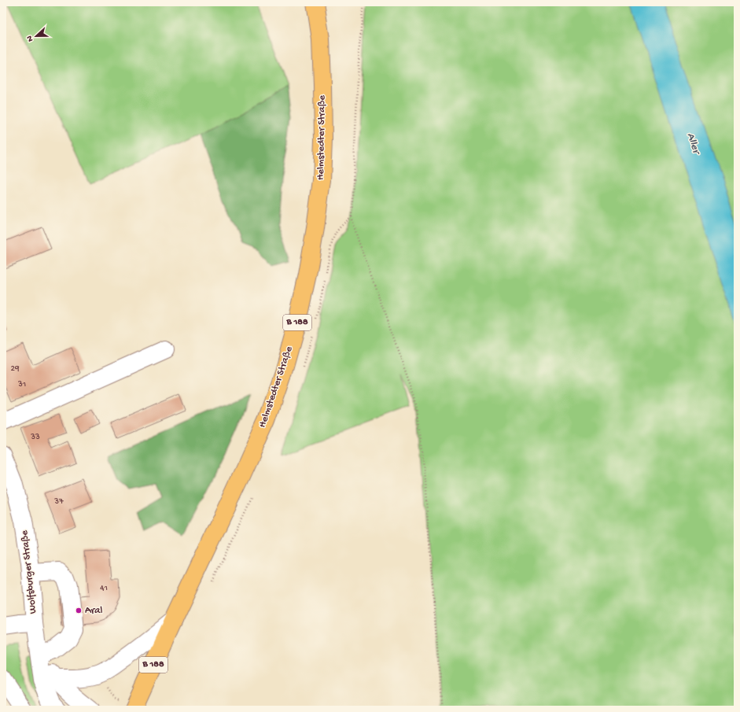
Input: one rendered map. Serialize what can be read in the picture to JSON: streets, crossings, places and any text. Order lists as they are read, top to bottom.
{
  "streets": {
    "main road": ["Helmstedter Straße", "B 188"],
    "street": ["Wolfsburger Straße"]
  },
  "water": ["Aller"],
  "places": ["Aral"],
  "house_numbers": [
    "29",
    "31",
    "33",
    "37",
    "41"
  ],
  "north": "left"
}
